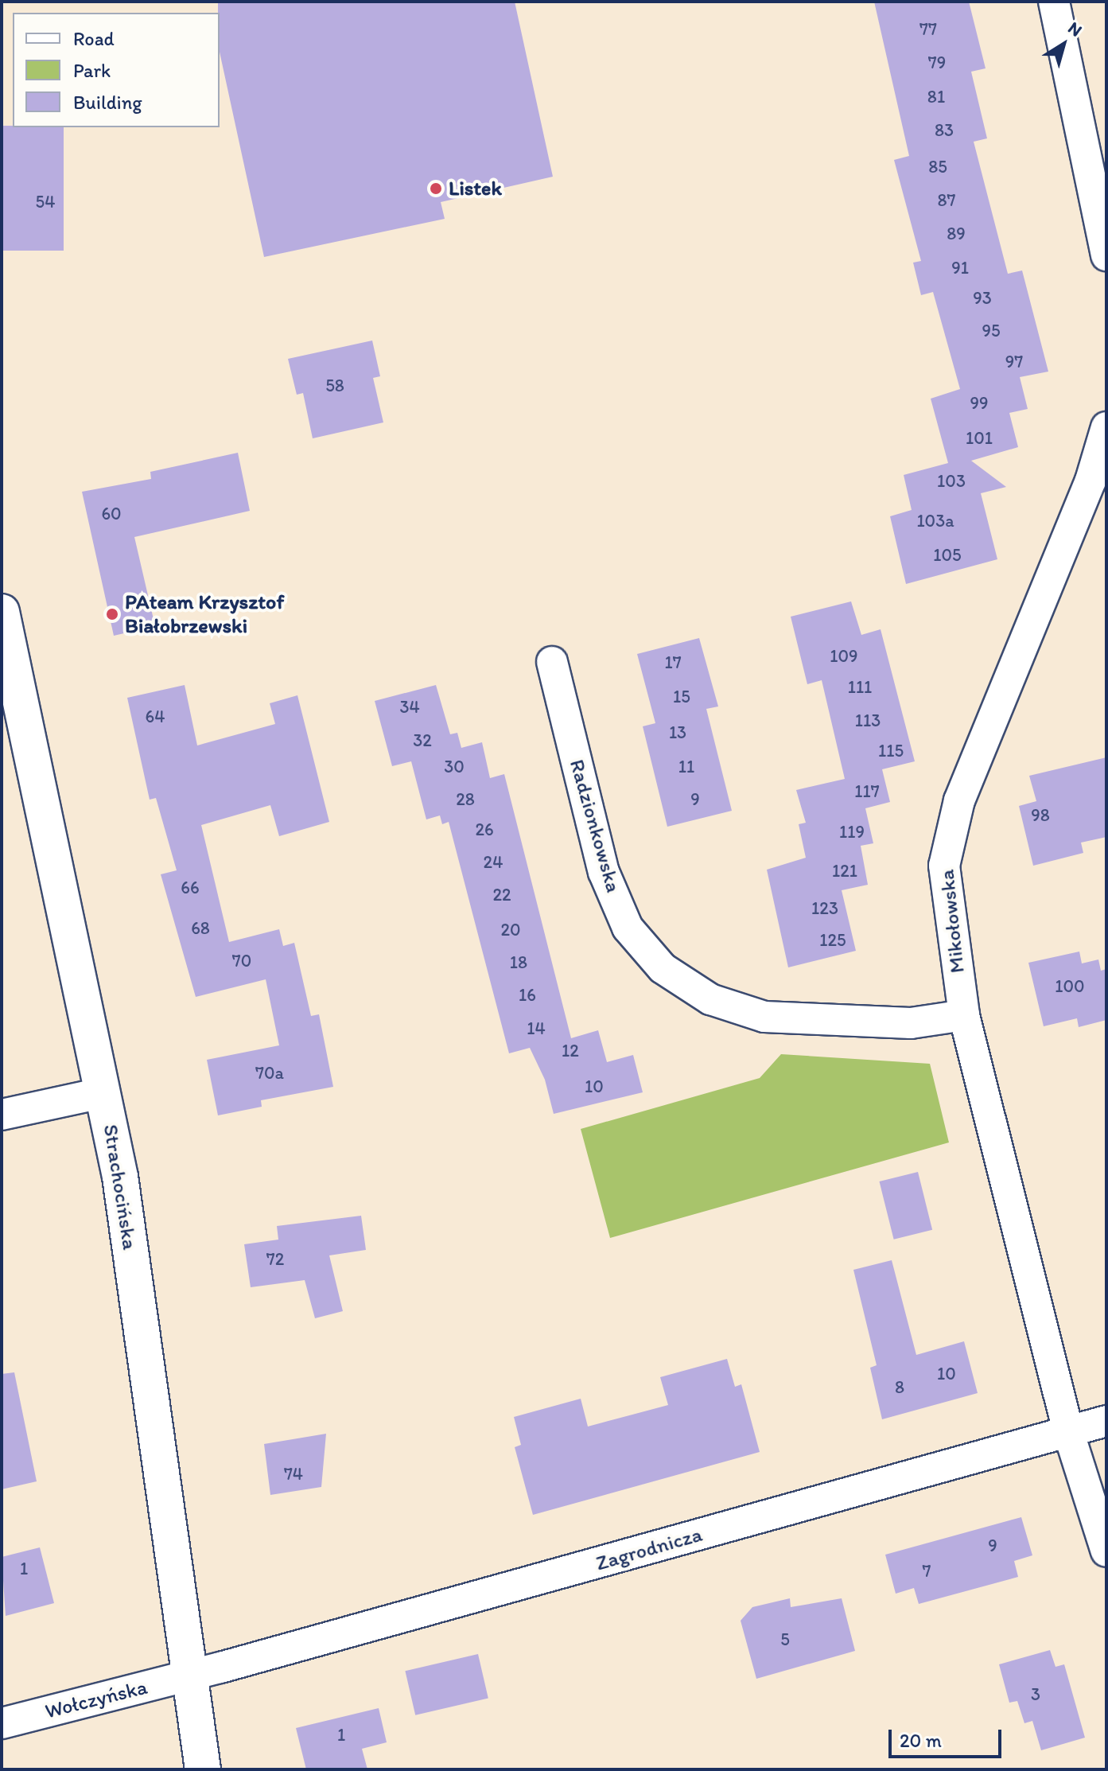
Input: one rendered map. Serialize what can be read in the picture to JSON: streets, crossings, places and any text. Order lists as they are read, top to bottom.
{
  "streets": {
    "main road": ["Strachocińska"],
    "street": [
      "Radzionkowska",
      "Mikołowska",
      "Zagrodnicza",
      "Wołczyńska"
    ]
  },
  "crossings": [
    ["Radzionkowska", "Mikołowska"],
    ["Mikołowska", "Zagrodnicza"],
    ["Strachocińska", "Zagrodnicza"],
    ["Strachocińska", "Wołczyńska"],
    ["Zagrodnicza", "Wołczyńska"]
  ],
  "places": ["Listek", "PAteam Krzysztof Białobrzewski"],
  "house_numbers": [
    "77",
    "79",
    "81",
    "83",
    "85",
    "87",
    "54",
    "89",
    "91",
    "93",
    "95",
    "97",
    "58",
    "99",
    "101",
    "103",
    "60",
    "103a",
    "105",
    "109",
    "17",
    "111",
    "15",
    "34",
    "64",
    "113",
    "13",
    "32",
    "115",
    "30",
    "11",
    "117",
    "28",
    "9",
    "98",
    "26",
    "119",
    "24",
    "121",
    "66",
    "22",
    "123",
    "68",
    "20",
    "125",
    "70",
    "18",
    "100",
    "16",
    "14",
    "12",
    "70a",
    "10",
    "72",
    "10",
    "8",
    "74",
    "9",
    "1",
    "7",
    "5",
    "3",
    "1"
  ],
  "legend": ["Road", "Park", "Building"],
  "scale_bar": "20 m",
  "north": "top right"
}
